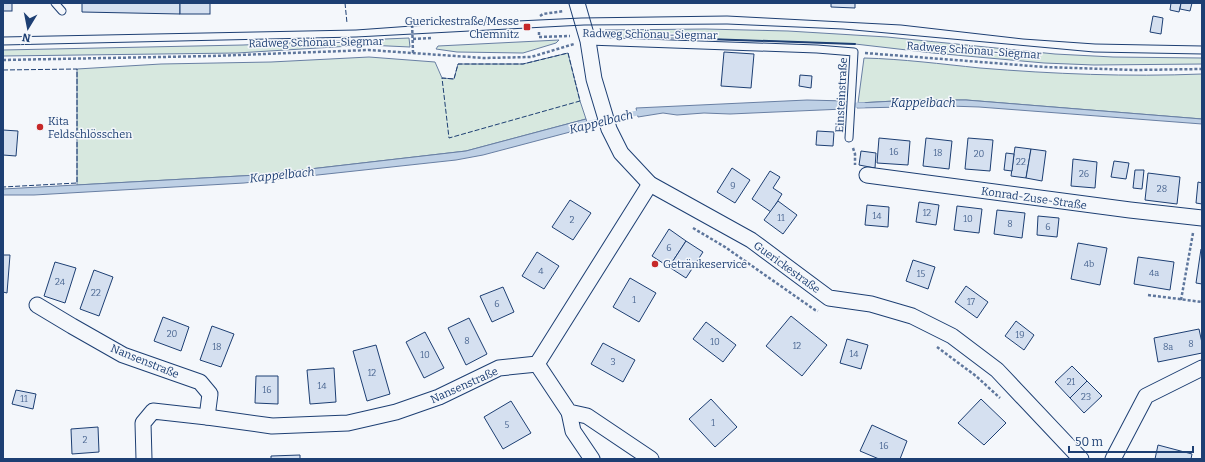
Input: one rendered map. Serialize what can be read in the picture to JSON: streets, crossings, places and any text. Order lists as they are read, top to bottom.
{
  "streets": {
    "street": ["Konrad-Zuse-Straße", "Guerickestraße", "Nansenstraße"],
    "lane": ["Radweg Schönau-Siegmar", "Einsteinstraße"]
  },
  "crossings": [
    ["Radweg Schönau-Siegmar", "Einsteinstraße"],
    ["Radweg Schönau-Siegmar", "Guerickestraße"]
  ],
  "water": ["Kappelbach"],
  "places": {
    "transit": ["Guerickestraße/Messe Chemnitz"],
    "other": ["Kita Feldschlösschen", "Getränkeservice"]
  },
  "house_numbers": [
    "16",
    "18",
    "20",
    "22",
    "26",
    "9",
    "28",
    "12",
    "14",
    "11",
    "10",
    "2",
    "8",
    "6",
    "6",
    "4b",
    "4",
    "4a",
    "15",
    "24",
    "22",
    "1",
    "17",
    "6",
    "20",
    "19",
    "8",
    "10",
    "8",
    "12",
    "18",
    "8a",
    "14",
    "10",
    "3",
    "12",
    "21",
    "14",
    "16",
    "23",
    "11",
    "1",
    "5",
    "2",
    "16"
  ],
  "scale_bar": "50 m",
  "north": "bottom"
}
